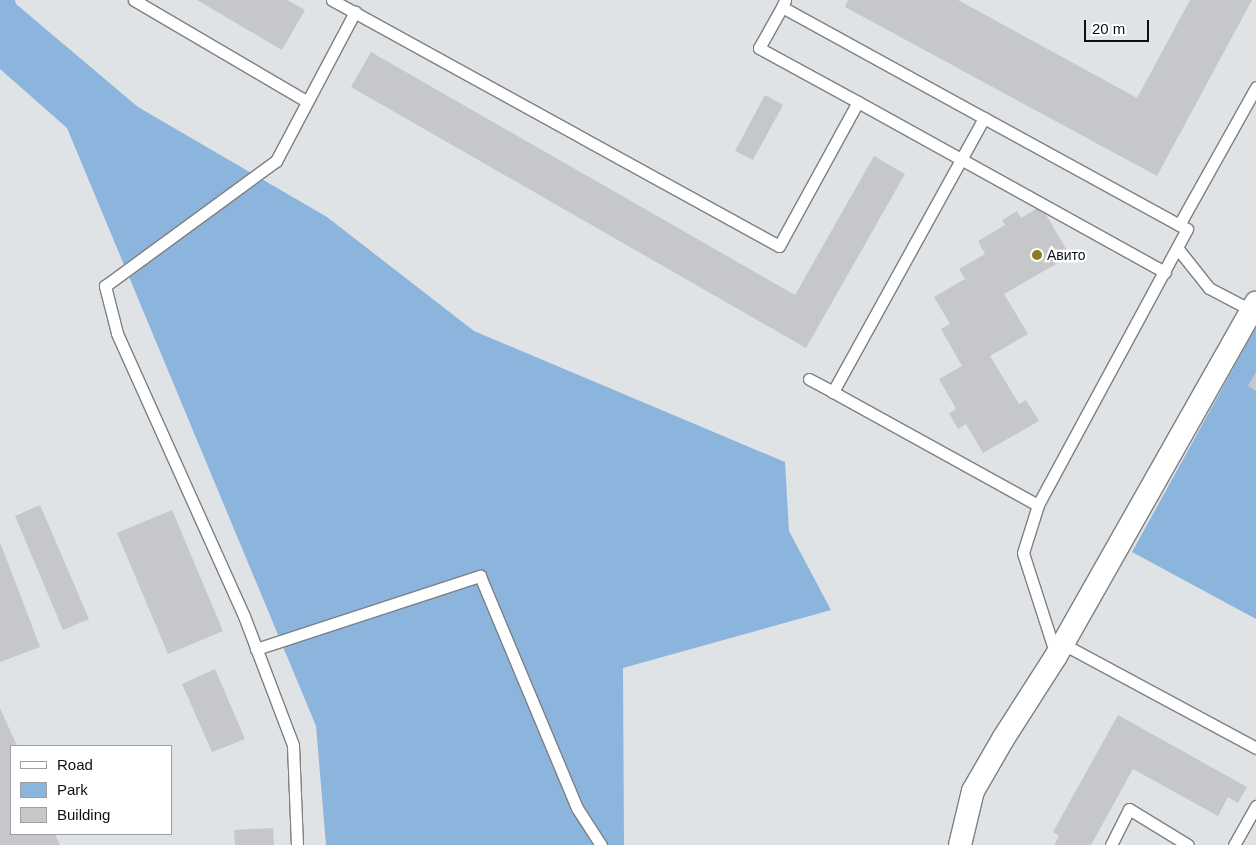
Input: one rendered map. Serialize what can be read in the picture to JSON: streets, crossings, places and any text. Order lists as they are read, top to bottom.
{
  "places": ["Авито"],
  "legend": ["Road", "Park", "Building"],
  "scale_bar": "20 m"
}
